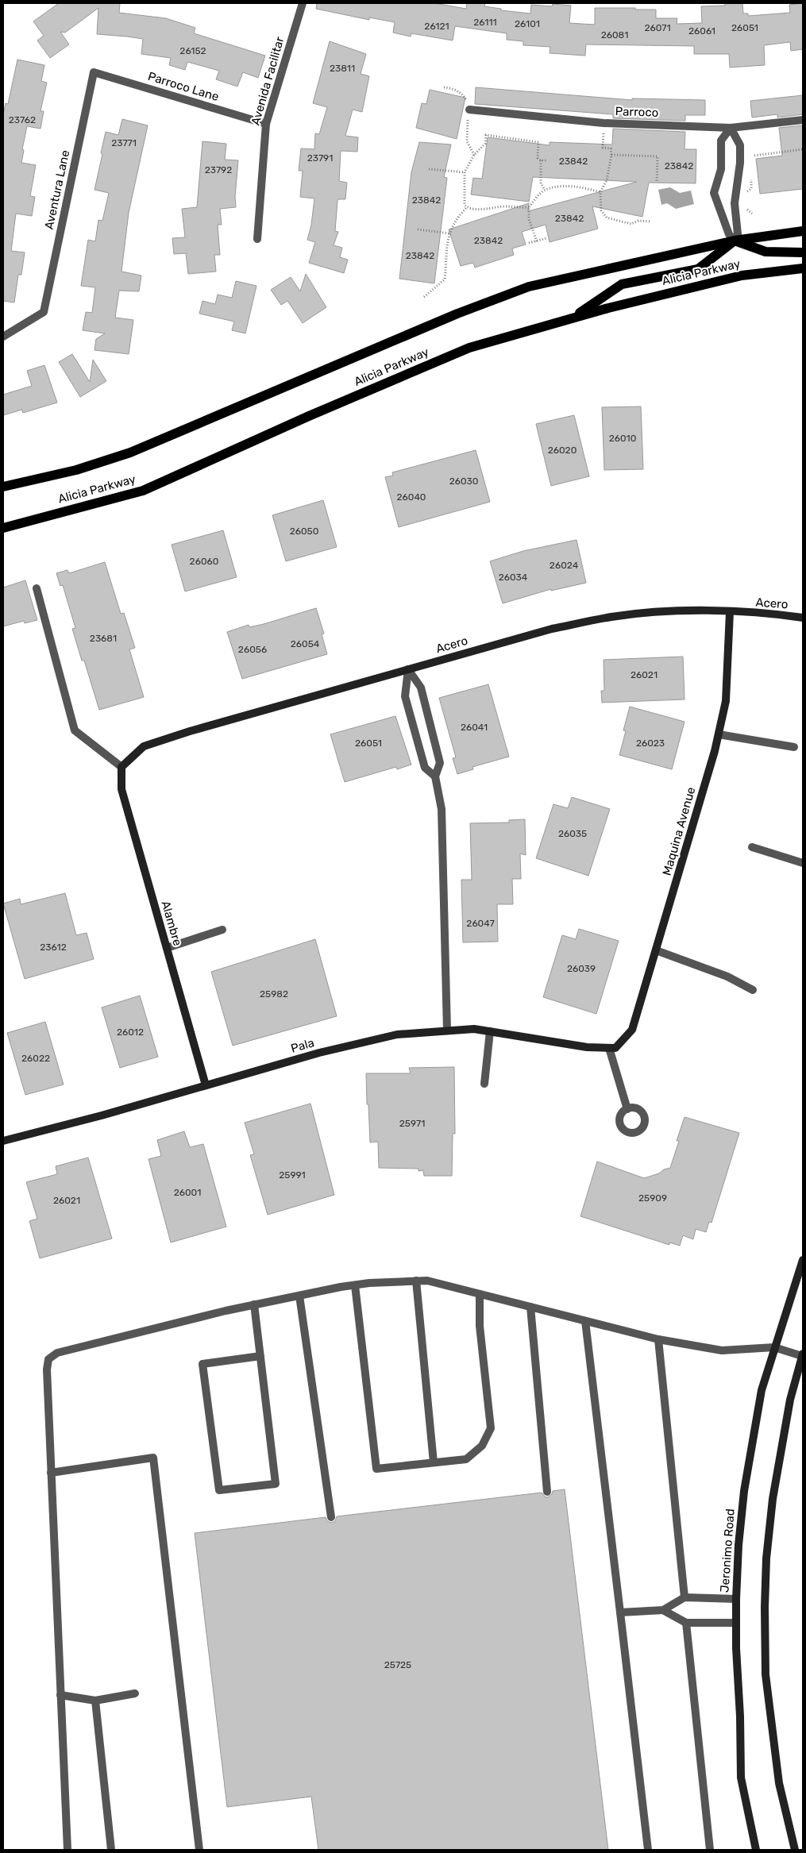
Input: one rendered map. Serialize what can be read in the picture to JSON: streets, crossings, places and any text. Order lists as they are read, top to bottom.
{
  "streets": {
    "main road": ["Alicia Parkway"],
    "street": [
      "Avenida Facilitar",
      "Parroco Lane",
      "Parroco",
      "Aventura Lane",
      "Acero",
      "Maquina Avenue",
      "Alambre",
      "Pala",
      "Jeronimo Road"
    ]
  },
  "crossings": [
    ["Avenida Facilitar", "Parroco Lane"],
    ["Parroco Lane", "Aventura Lane"],
    ["Acero", "Maquina Avenue"],
    ["Acero", "Alambre"],
    ["Maquina Avenue", "Pala"],
    ["Alambre", "Pala"]
  ],
  "house_numbers": [
    "26111",
    "26101",
    "26121",
    "26071",
    "26051",
    "26061",
    "26081",
    "26152",
    "23811",
    "23762",
    "23771",
    "23791",
    "23842",
    "23842",
    "23792",
    "23842",
    "23842",
    "23842",
    "23842",
    "26010",
    "26020",
    "26030",
    "26040",
    "26050",
    "26060",
    "26024",
    "26034",
    "23681",
    "26054",
    "26056",
    "26021",
    "26041",
    "26051",
    "26023",
    "26035",
    "26047",
    "23612",
    "26039",
    "25982",
    "26012",
    "26022",
    "25971",
    "25991",
    "26001",
    "25909",
    "26021",
    "25725"
  ]
}
